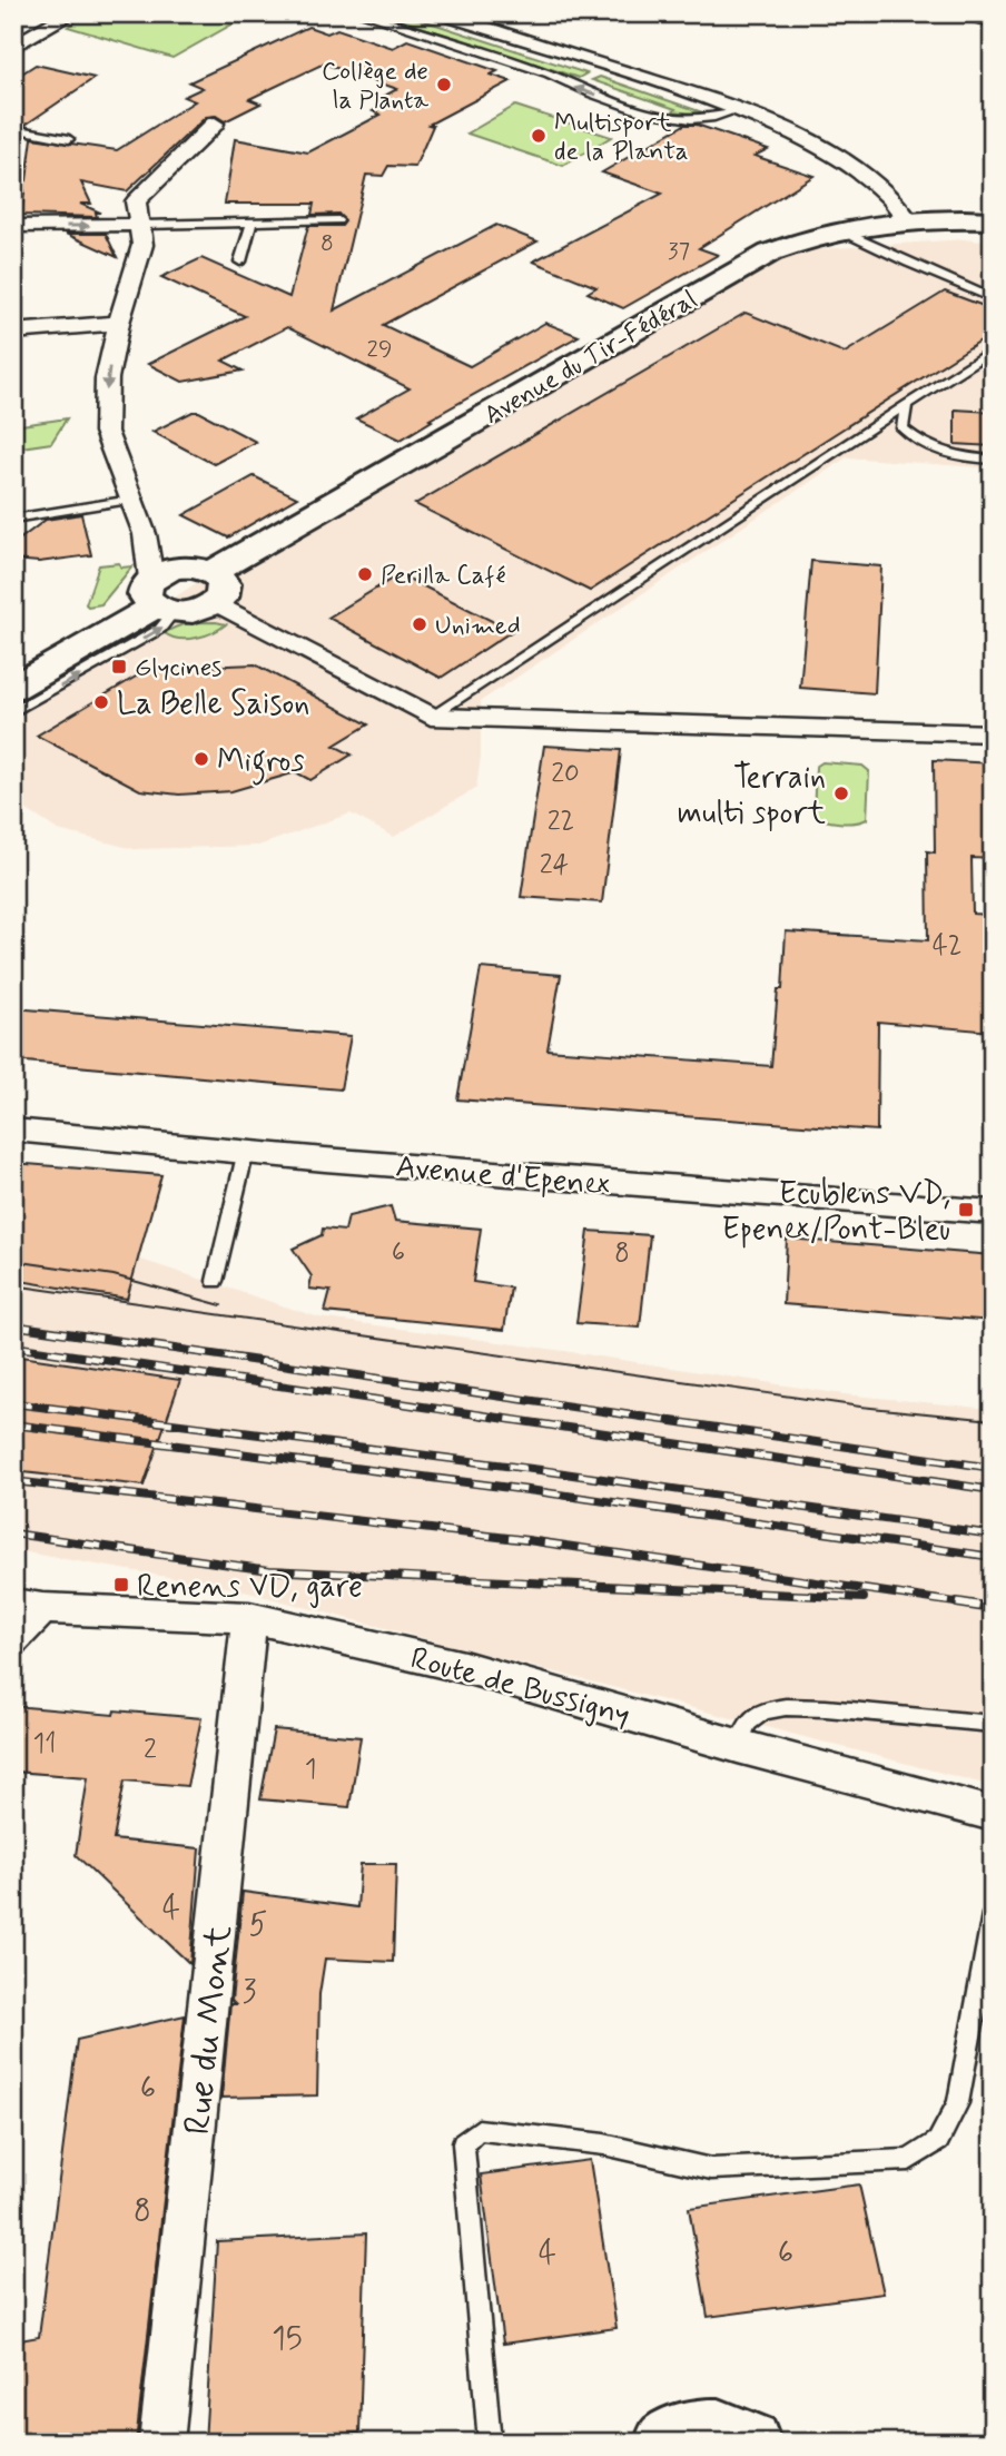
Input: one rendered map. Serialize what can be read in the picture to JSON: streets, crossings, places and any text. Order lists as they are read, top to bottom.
{
  "streets": {
    "main road": ["Avenue du Tir-Fédéral"],
    "street": ["Avenue d'Epenex", "Route de Bussigny", "Rue du Mont"]
  },
  "crossings": [
    ["Route de Bussigny", "Rue du Mont"]
  ],
  "places": {
    "other": [
      "Collège de la Planta",
      "Multisport de la Planta",
      "Perilla Café",
      "Unimed",
      "La Belle Saison",
      "Migros",
      "Terrain multi sport"
    ],
    "transit": ["Glycines", "Ecublens VD, Epenex/Pont-Bleu", "Renens VD, gare"]
  },
  "house_numbers": [
    "8",
    "37",
    "29",
    "20",
    "22",
    "24",
    "42",
    "6",
    "8",
    "11",
    "2",
    "1",
    "4",
    "5",
    "3",
    "6",
    "8",
    "4",
    "6",
    "15"
  ]
}
